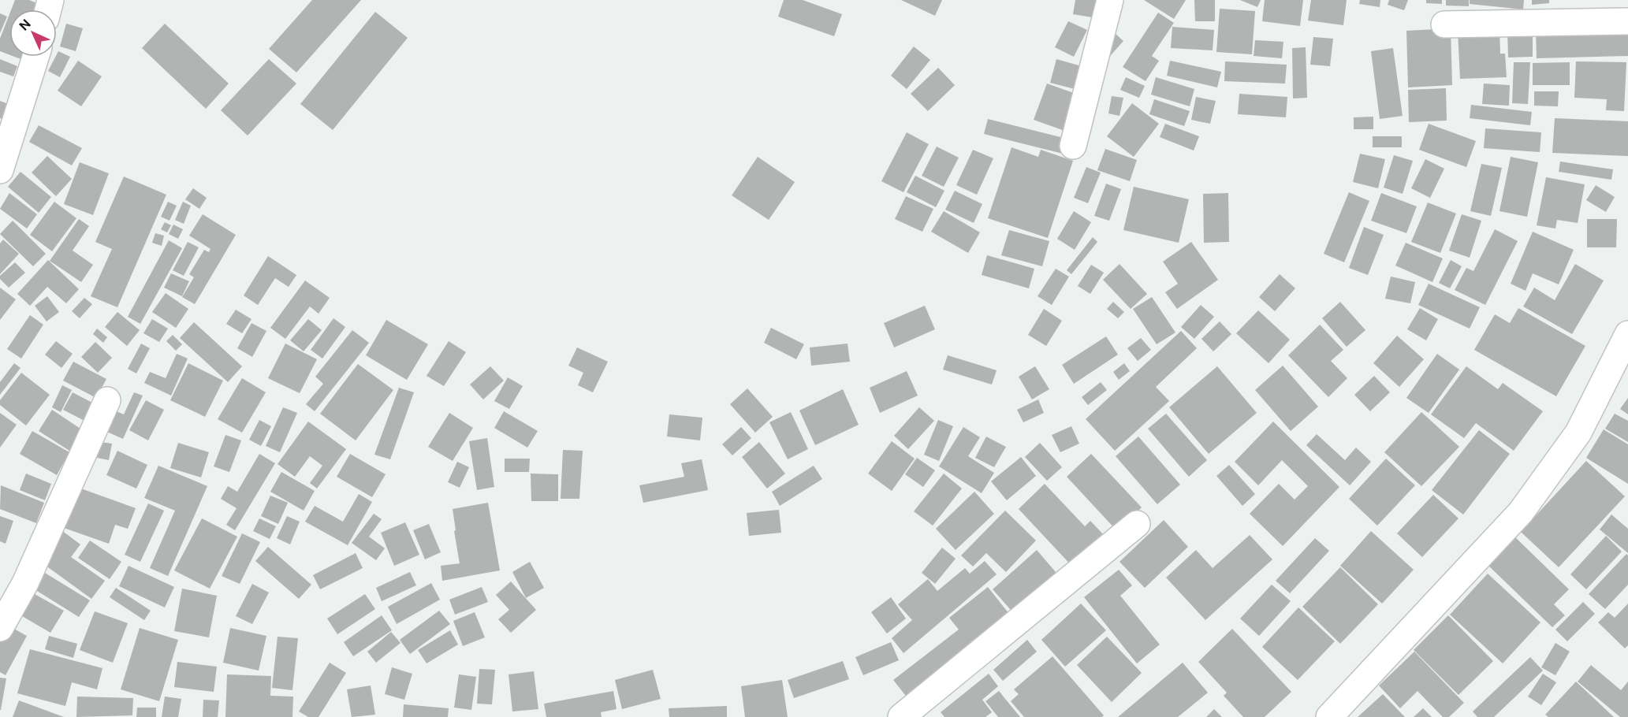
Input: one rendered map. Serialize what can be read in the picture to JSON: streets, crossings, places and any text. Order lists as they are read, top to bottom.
{
  "north": "top left"
}
